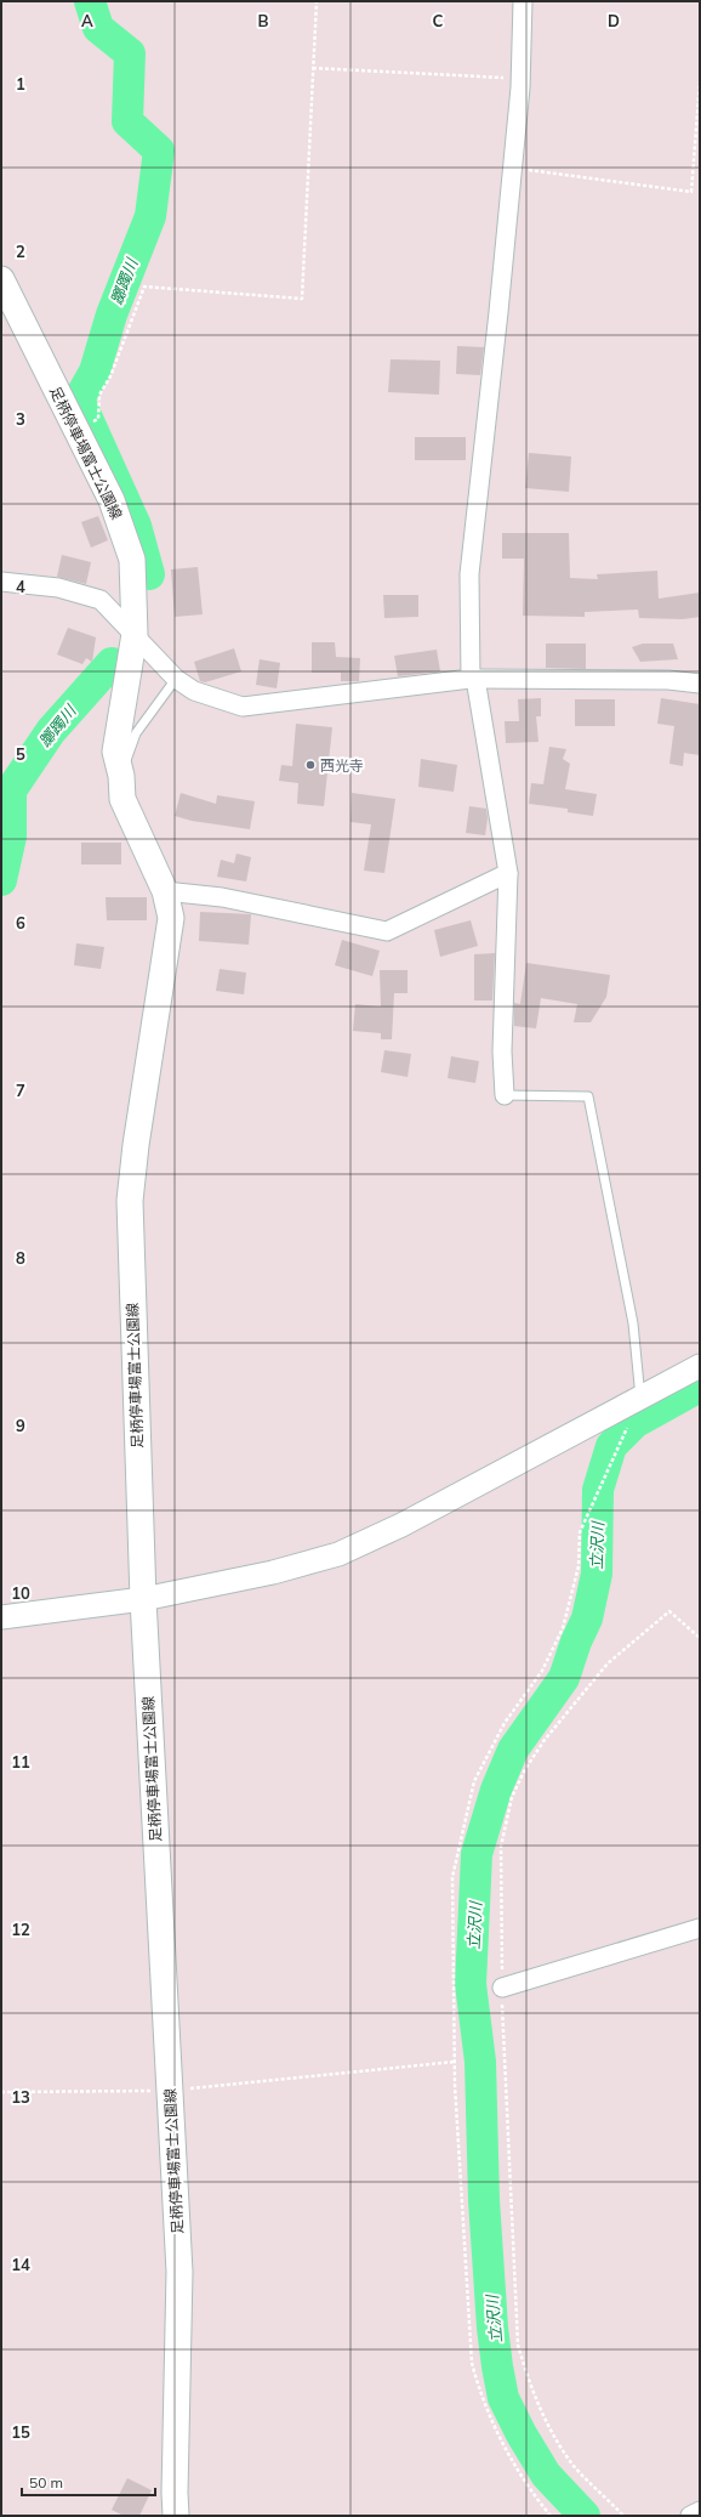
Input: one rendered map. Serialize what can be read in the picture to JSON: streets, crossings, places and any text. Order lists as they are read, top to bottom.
{
  "streets": {
    "main road": ["足柄停車場富士公園線"]
  },
  "water": ["躑躅川", "立沢川"],
  "places": ["西光寺"],
  "scale_bar": "50 m",
  "grid": {
    "columns": [
      "A",
      "B",
      "C",
      "D"
    ],
    "rows": [
      "1",
      "2",
      "3",
      "4",
      "5",
      "6",
      "7",
      "8",
      "9",
      "10",
      "11",
      "12",
      "13",
      "14",
      "15"
    ]
  }
}
